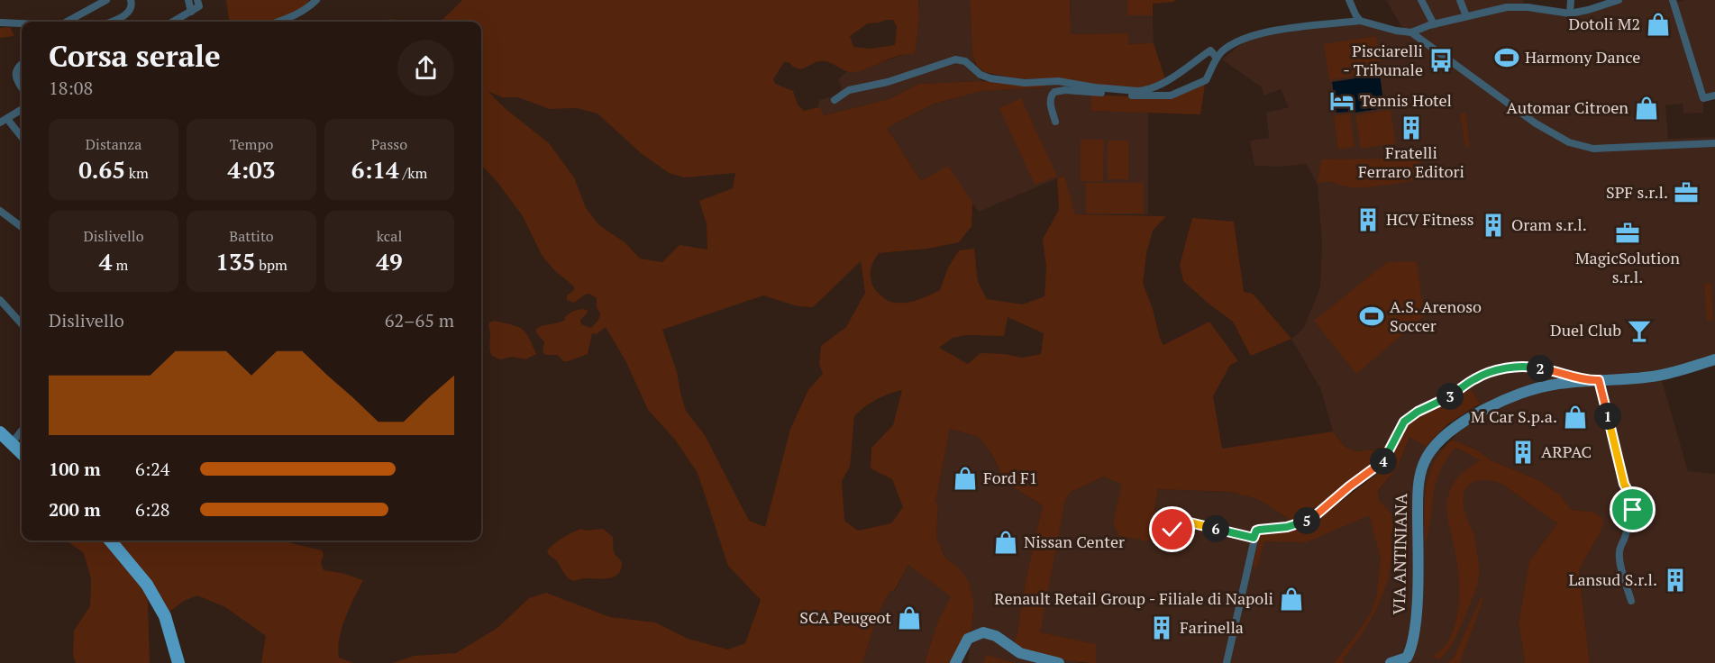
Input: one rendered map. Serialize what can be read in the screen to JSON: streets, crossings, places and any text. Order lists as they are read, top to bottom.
{
  "streets": {
    "street": ["VIA ANTINIANA"]
  },
  "places": {
    "shop": [
      "Dotoli M2",
      "Automar Citroen",
      "M Car S.p.a.",
      "Ford F1",
      "Nissan Center",
      "Renault Retail Group - Filiale di Napoli",
      "SCA Peugeot"
    ],
    "sports": ["Harmony Dance", "A.S. Arenoso Soccer"],
    "bus stop": ["Pisciarelli - Tribunale"],
    "hotel": ["Tennis Hotel"],
    "building": [
      "Fratelli Ferraro Editori",
      "HCV Fitness",
      "Oram s.r.l.",
      "ARPAC",
      "Lansud S.r.l.",
      "Farinella"
    ],
    "office": ["SPF s.r.l.", "MagicSolution s.r.l."],
    "bar": ["Duel Club"]
  },
  "page": {
    "heading": ["Corsa serale", "18:08"],
    "stats": [
      ["Distanza", "0.65 km"],
      ["Tempo", "4:03"],
      ["Passo", "6:14 /km"],
      ["Dislivello", "4 m"],
      ["Battito", "135 bpm"],
      ["kcal", "49"]
    ],
    "chart": ["Dislivello", "62–65 m"],
    "pins": [
      "2",
      "3",
      "1",
      "4",
      "5",
      "6"
    ],
    "list": [
      {
        "name": "100 m",
        "note": "6:24"
      },
      {
        "name": "200 m",
        "note": "6:28"
      }
    ]
  }
}
